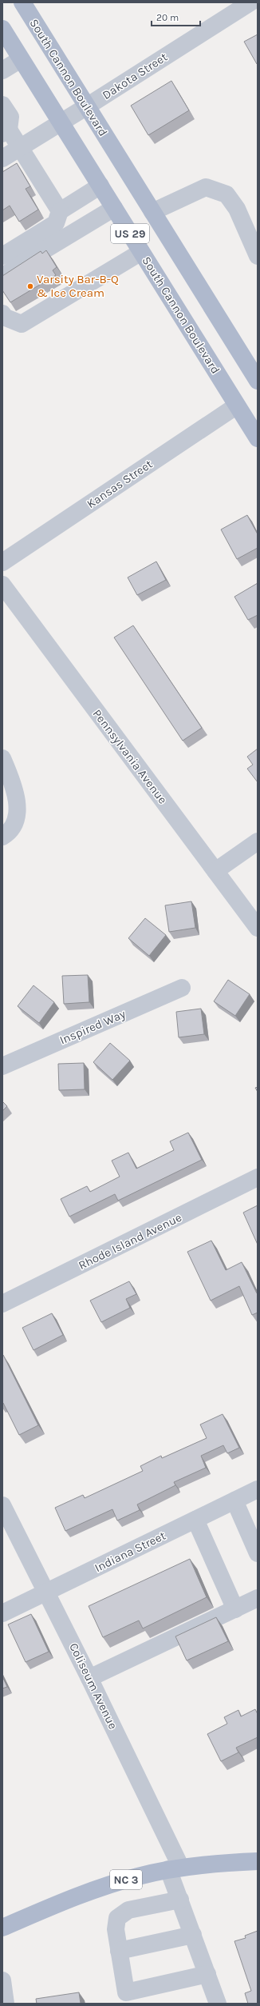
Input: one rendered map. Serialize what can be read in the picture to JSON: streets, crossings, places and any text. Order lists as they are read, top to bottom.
{
  "streets": {
    "main road": ["South Cannon Boulevard", "US 29", "NC 3"],
    "street": [
      "Dakota Street",
      "Kansas Street",
      "Pennsylvania Avenue",
      "Inspired Way",
      "Rhode Island Avenue",
      "Indiana Street",
      "Coliseum Avenue"
    ]
  },
  "crossings": [
    ["Dakota Street", "South Cannon Boulevard"],
    ["South Cannon Boulevard", "Kansas Street"],
    ["Indiana Street", "Coliseum Avenue"],
    ["Coliseum Avenue", "NC 3"]
  ],
  "places": ["Varsity Bar-B-Q & Ice Cream"],
  "scale_bar": "20 m"
}
